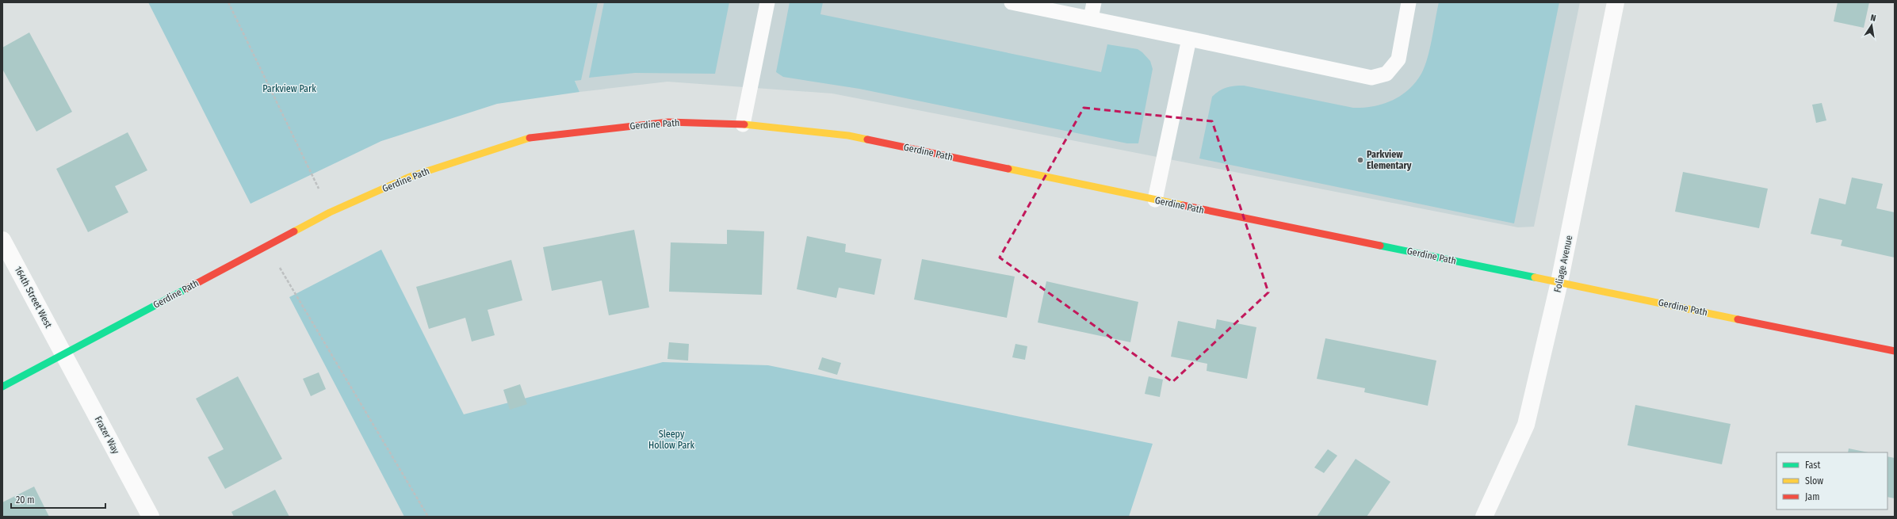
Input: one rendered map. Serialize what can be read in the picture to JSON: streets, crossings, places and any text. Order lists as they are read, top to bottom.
{
  "streets": {
    "street": [
      "Gerdine Path",
      "Foliage Avenue",
      "164th Street West",
      "Frazer Way"
    ]
  },
  "crossings": [
    ["Gerdine Path", "Foliage Avenue"],
    ["Gerdine Path", "164th Street West"],
    ["Gerdine Path", "Frazer Way"],
    ["164th Street West", "Frazer Way"]
  ],
  "parks": ["Parkview Park", "Sleepy Hollow Park"],
  "places": ["Parkview Elementary"],
  "legend": ["Fast", "Slow", "Jam"],
  "scale_bar": "20 m",
  "north": "top"
}
